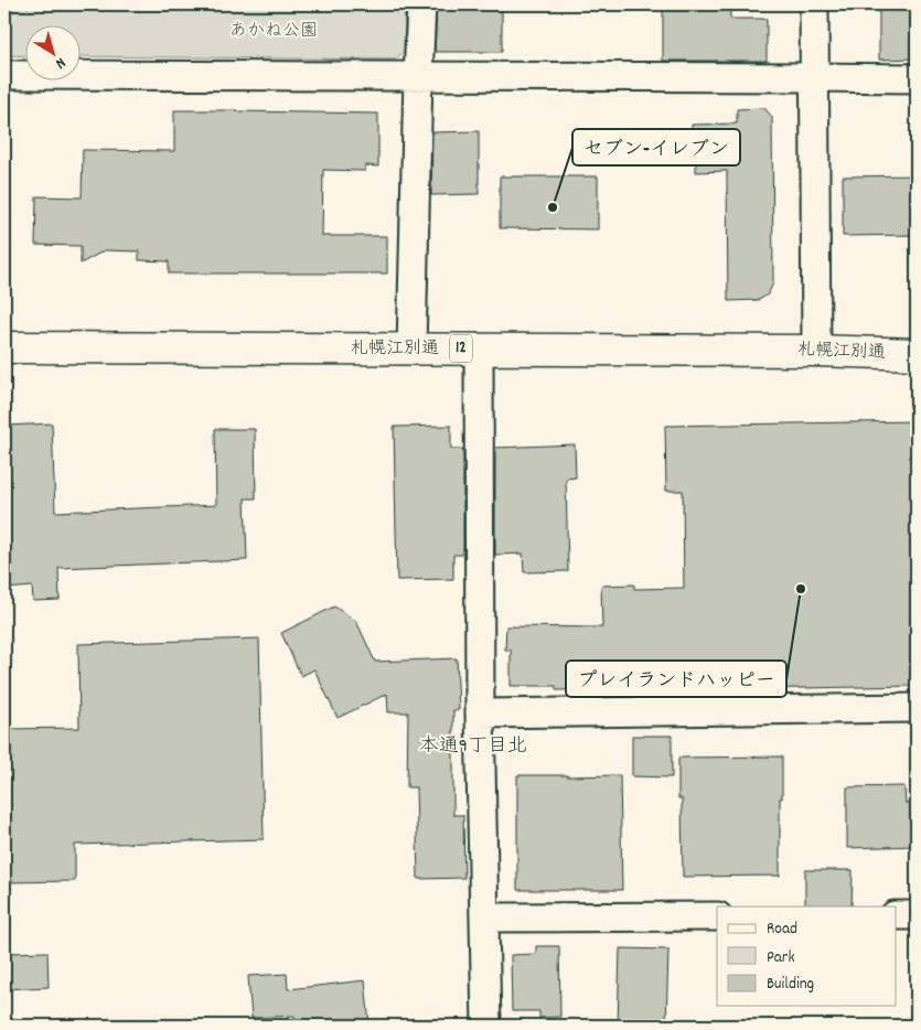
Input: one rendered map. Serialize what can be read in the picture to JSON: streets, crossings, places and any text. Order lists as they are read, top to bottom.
{
  "streets": {
    "highway": ["札幌江別通", "12"]
  },
  "districts": ["本通9丁目北"],
  "parks": ["あかね公園"],
  "places": ["セブン-イレブン", "プレイランドハッピー"],
  "legend": ["Road", "Park", "Building"],
  "north": "bottom right"
}
